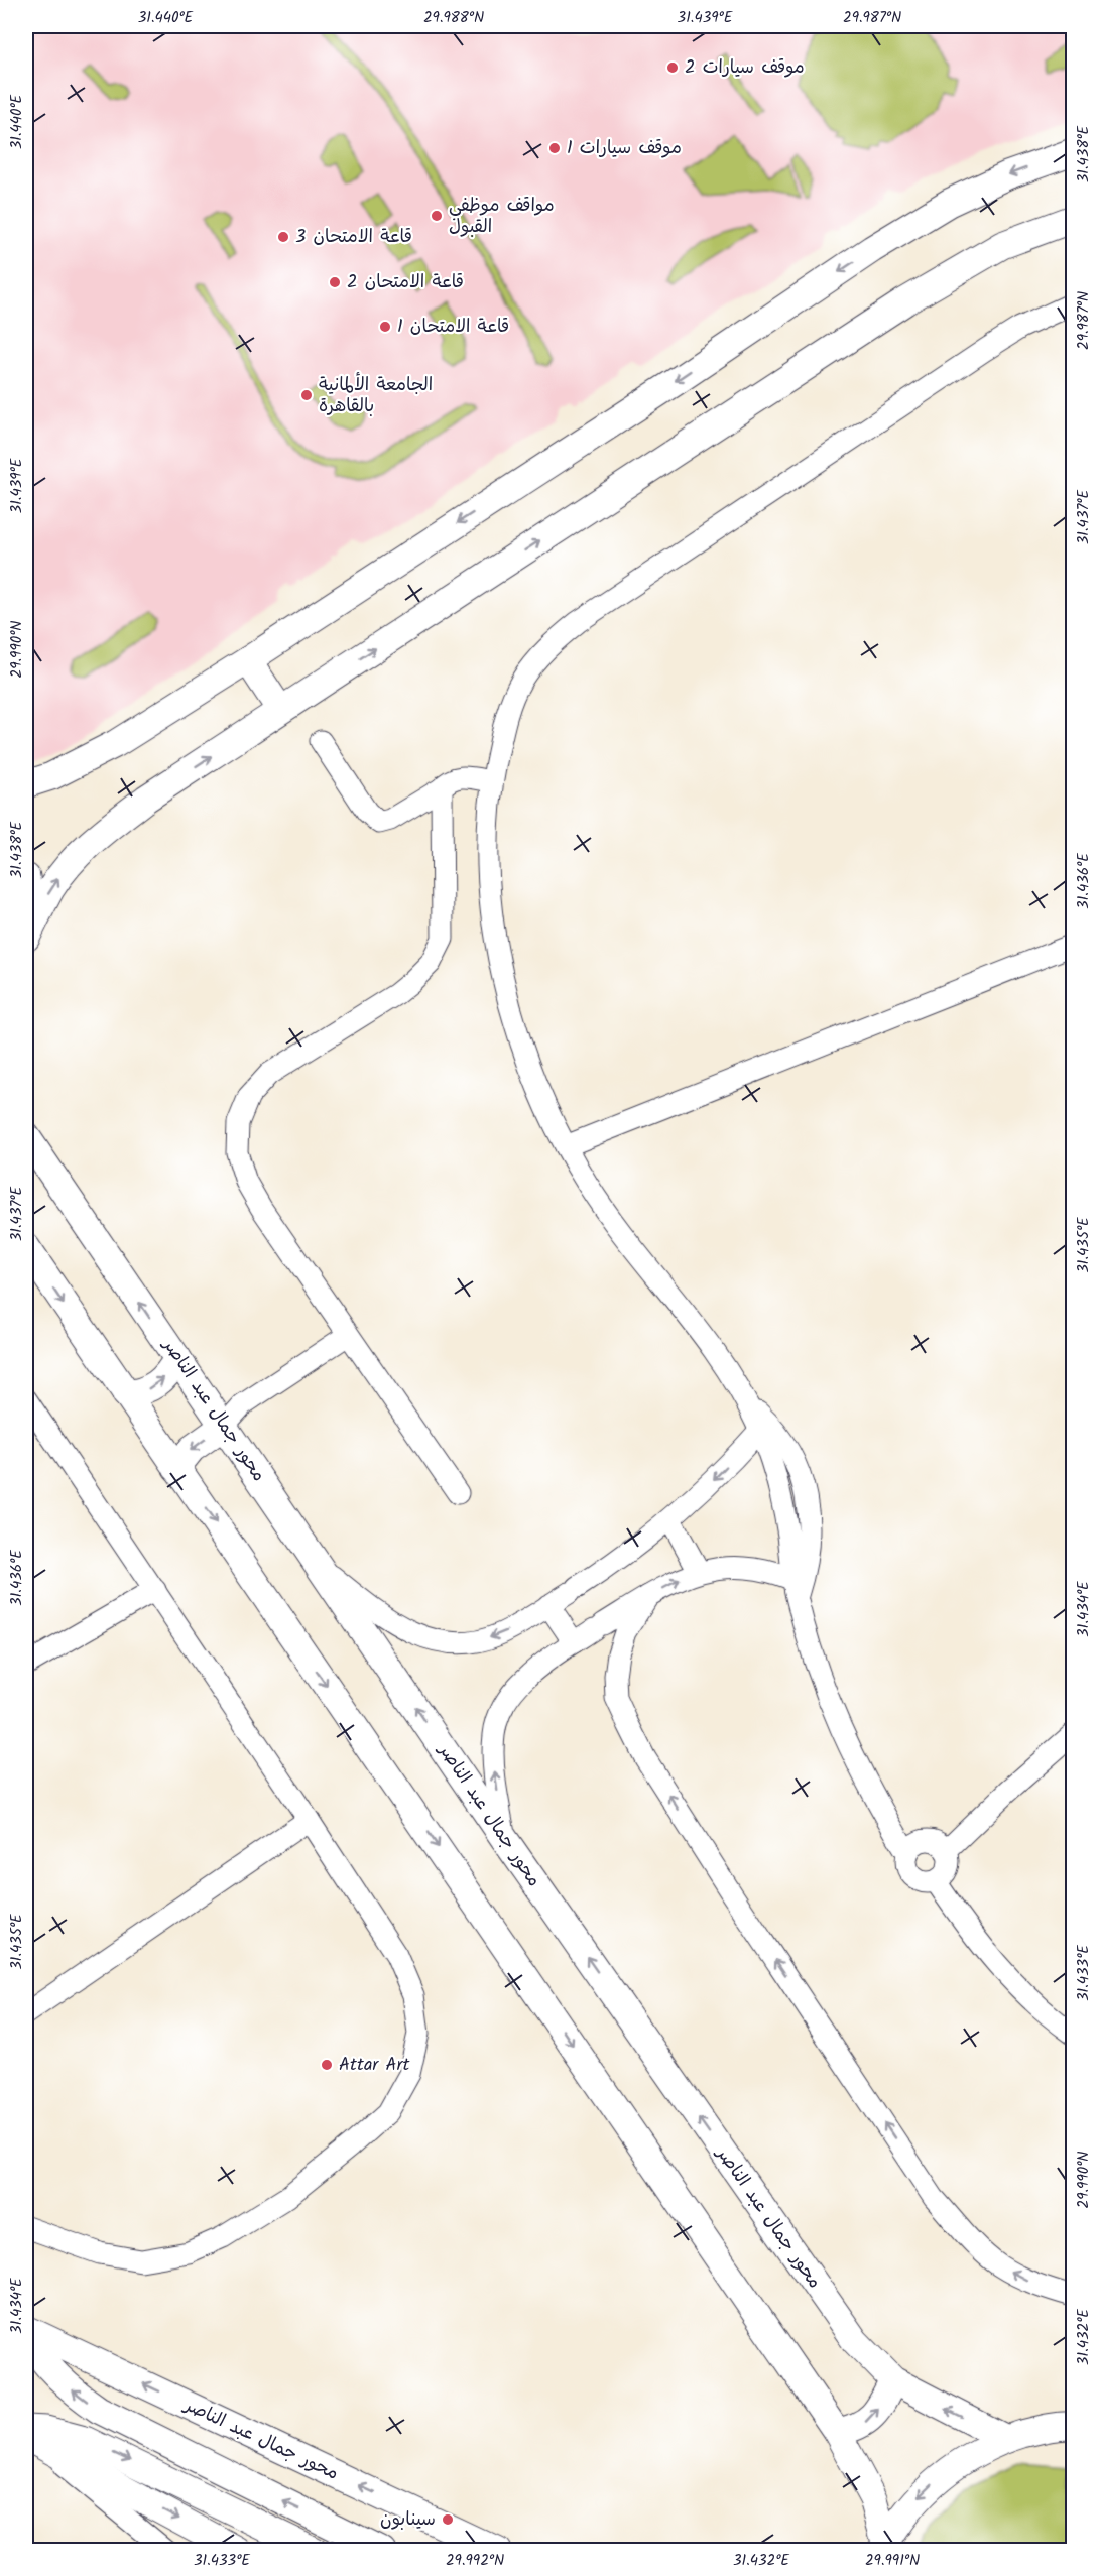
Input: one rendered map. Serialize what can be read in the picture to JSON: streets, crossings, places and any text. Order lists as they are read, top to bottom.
{
  "streets": {
    "main road": ["محور جمال عبد الناصر"]
  },
  "places": [
    "موقف سيارات 2",
    "موقف سيارات 1",
    "مواقف موظفي القبول",
    "قاعة الامتحان 3",
    "قاعة الامتحان 2",
    "قاعة الامتحان 1",
    "الجامعة الألمانية بالقاهرة",
    "Attar Art",
    "سينابون"
  ],
  "coordinates": [
    "31.440°E",
    "29.988°N",
    "31.439°E",
    "29.987°N",
    "31.438°E",
    "31.437°E",
    "29.990°N",
    "31.436°E",
    "31.435°E",
    "31.434°E",
    "31.433°E",
    "31.432°E",
    "29.992°N",
    "29.991°N"
  ]
}
